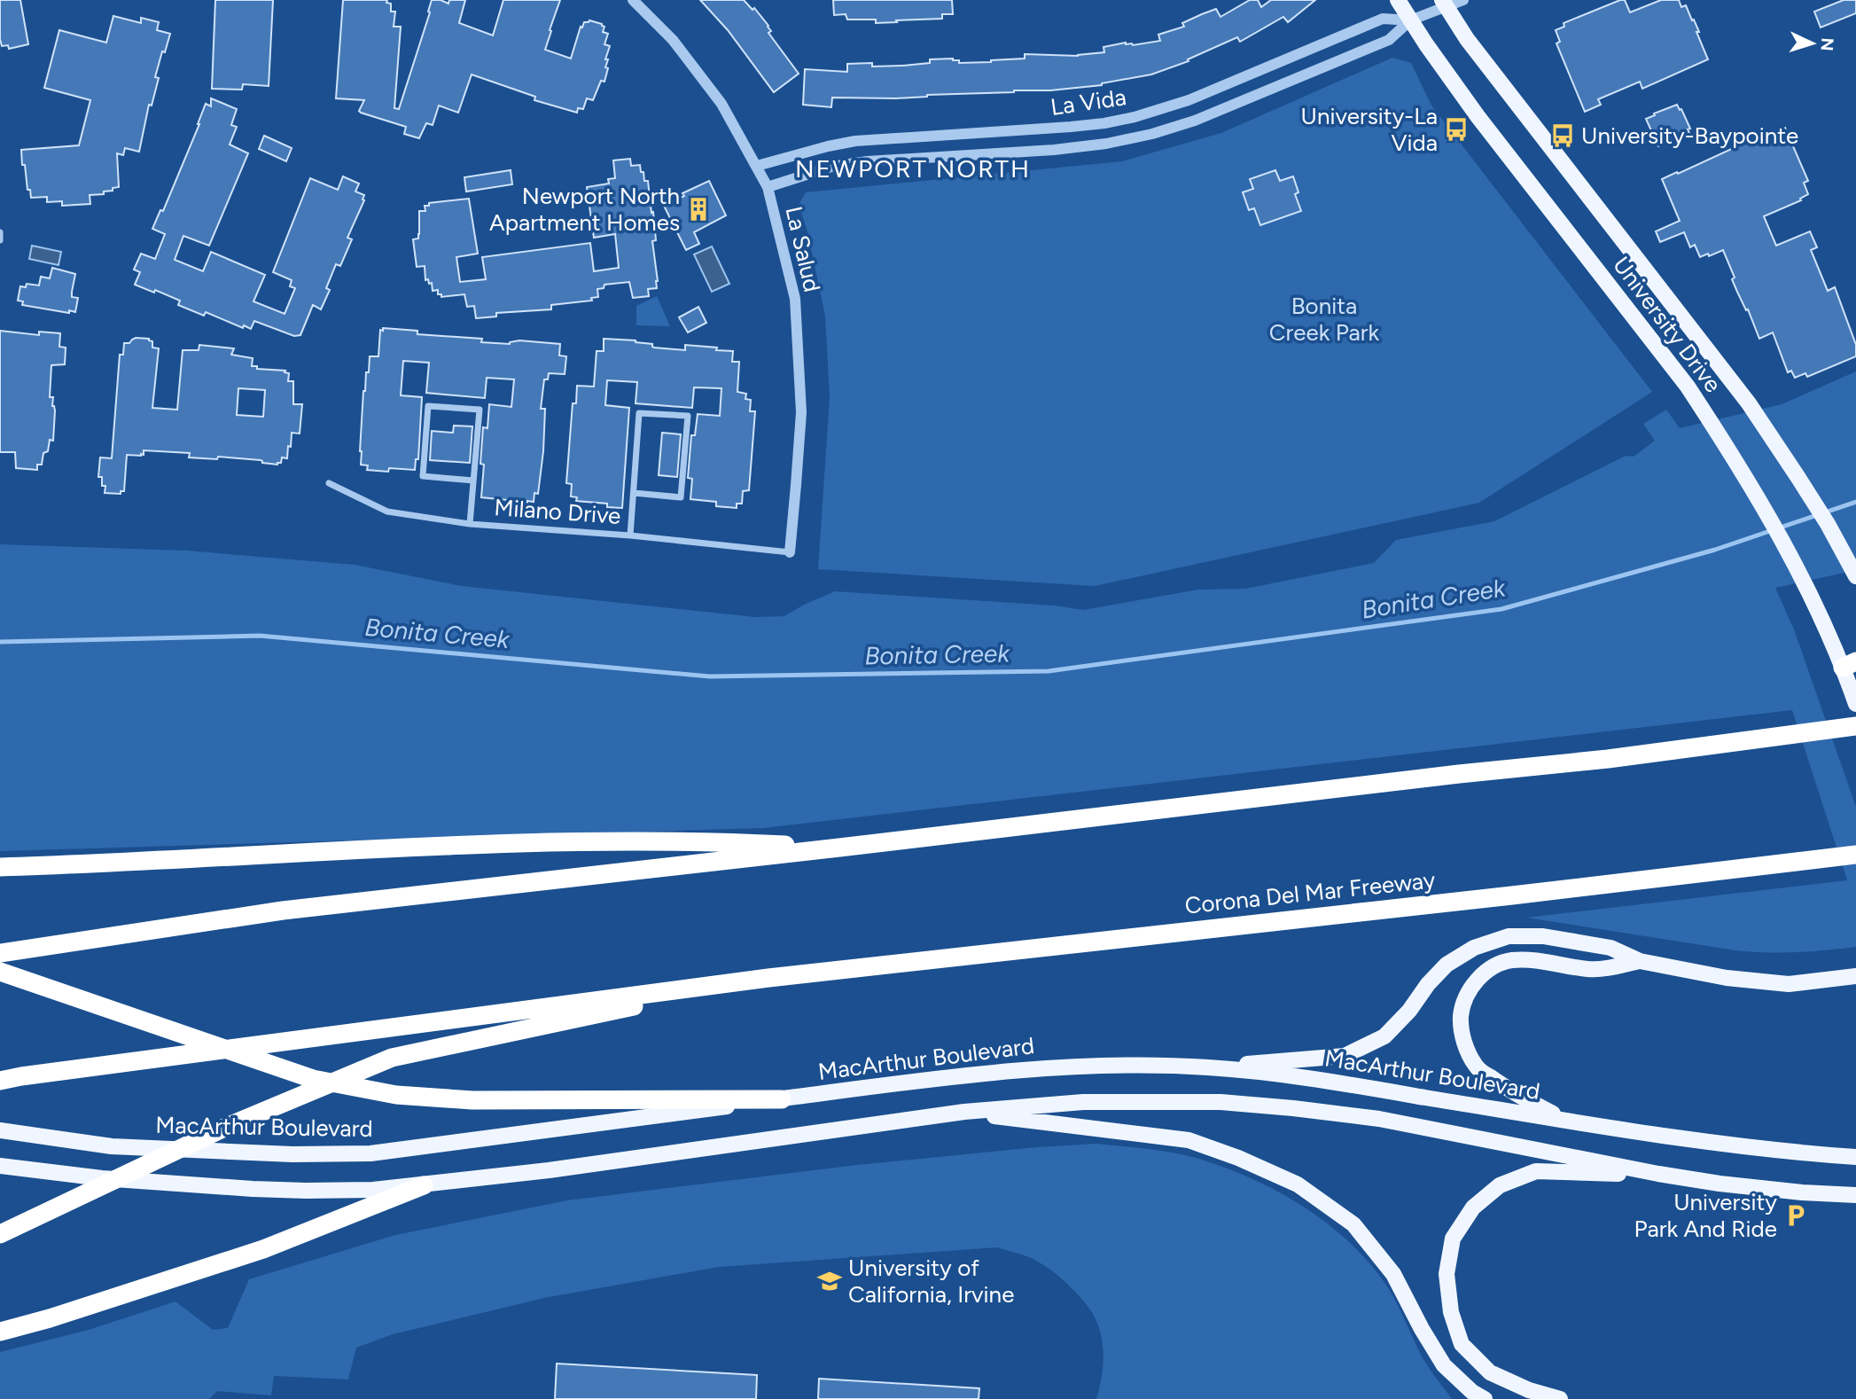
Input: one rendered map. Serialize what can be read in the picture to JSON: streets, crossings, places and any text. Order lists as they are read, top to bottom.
{
  "streets": {
    "highway": ["Corona Del Mar Freeway"],
    "main road": ["University Drive", "MacArthur Boulevard"],
    "street": ["La Vida", "La Salud", "Milano Drive"]
  },
  "crossings": [
    ["La Vida", "La Salud"],
    ["La Vida", "University Drive"],
    ["La Salud", "Milano Drive"]
  ],
  "districts": ["NEWPORT NORTH"],
  "water": ["Bonita Creek"],
  "parks": ["Bonita Creek Park"],
  "places": {
    "bus stop": ["University-La Vida", "University-Baypointe"],
    "building": ["Newport North Apartment Homes"],
    "parking": ["University Park And Ride"],
    "school or university": ["University of California, Irvine"]
  },
  "north": "right"
}
